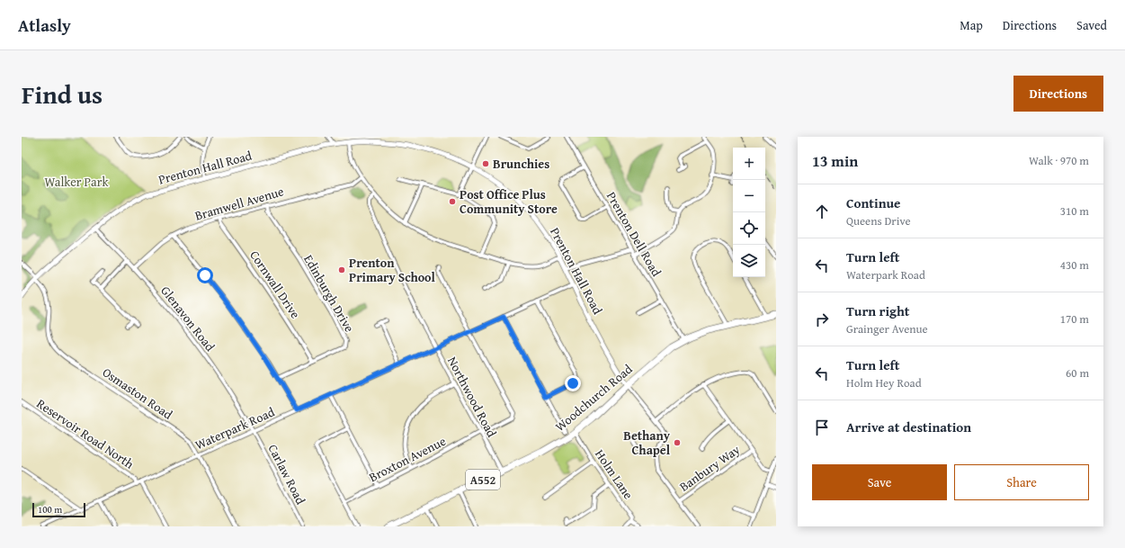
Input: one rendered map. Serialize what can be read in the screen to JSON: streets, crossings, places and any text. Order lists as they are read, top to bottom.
{
  "streets": {
    "highway": ["Woodchurch Road", "A552"],
    "street": [
      "Prenton Hall Road",
      "Bramwell Avenue",
      "Prenton Dell Road",
      "Cornwall Drive",
      "Edinburgh Drive",
      "Glenavon Road",
      "Osmaston Road",
      "Northwood Road",
      "Waterpark Road",
      "Reservoir Road North",
      "Broxton Avenue",
      "Banbury Way",
      "Carlaw Road",
      "Holm Lane"
    ]
  },
  "crossings": [
    ["Prenton Hall Road", "Glenavon Road"],
    ["Prenton Hall Road", "Osmaston Road"],
    ["Prenton Hall Road", "Woodchurch Road"],
    ["Prenton Hall Road", "Waterpark Road"],
    ["Bramwell Avenue", "Cornwall Drive"],
    ["Bramwell Avenue", "Edinburgh Drive"],
    ["Bramwell Avenue", "Glenavon Road"],
    ["Prenton Dell Road", "Woodchurch Road"],
    ["Cornwall Drive", "Edinburgh Drive"],
    ["Glenavon Road", "Waterpark Road"],
    ["Glenavon Road", "Carlaw Road"],
    ["Osmaston Road", "Waterpark Road"],
    ["Northwood Road", "Woodchurch Road"],
    ["Northwood Road", "Waterpark Road"],
    ["Northwood Road", "Broxton Avenue"],
    ["Woodchurch Road", "Holm Lane"],
    ["Waterpark Road", "Reservoir Road North"],
    ["Waterpark Road", "Broxton Avenue"],
    ["Waterpark Road", "Carlaw Road"]
  ],
  "parks": ["Walker Park"],
  "places": [
    "Brunchies",
    "Post Office Plus Community Store",
    "Prenton Primary School",
    "Bethany Chapel"
  ],
  "scale_bar": "100 m",
  "page": {
    "header": "Atlasly",
    "nav": ["Map", "Directions", "Saved"],
    "title": "Find us",
    "buttons": [
      "Directions",
      ["Save", "Share"]
    ],
    "heading": ["13 min", "Walk · 970 m"],
    "map_buttons": ["+", "−"],
    "list": [
      ["Continue", "Queens Drive", "310 m"],
      ["Turn left", "Waterpark Road", "430 m"],
      ["Turn right", "Grainger Avenue", "170 m"],
      ["Turn left", "Holm Hey Road", "60 m"],
      "Arrive at destination"
    ],
    "scale": "100 m"
  }
}
